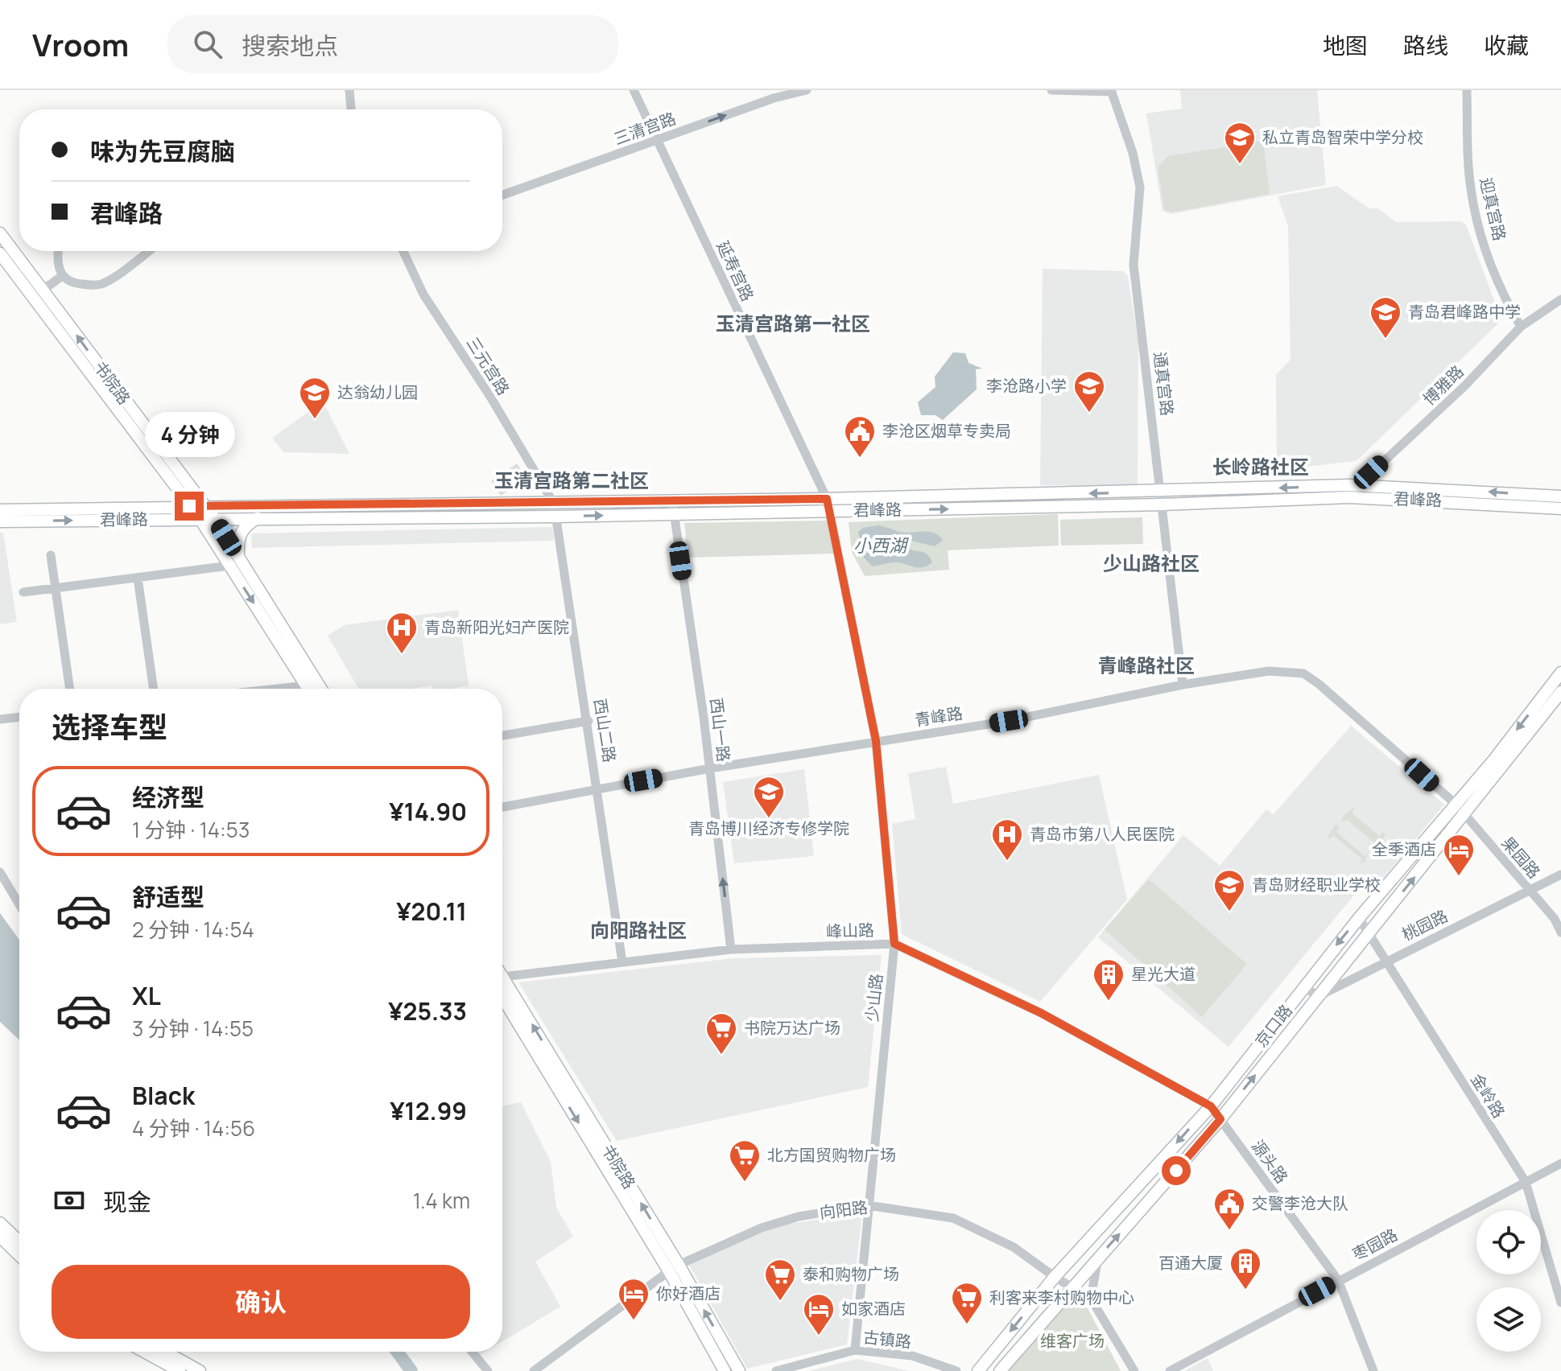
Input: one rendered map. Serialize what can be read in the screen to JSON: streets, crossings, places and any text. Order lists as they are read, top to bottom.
{
  "streets": {
    "main road": ["书院路", "君峰路", "京口路"],
    "street": [
      "三清宫路",
      "迎真宫路",
      "延寿宫路",
      "三元宫路",
      "通真宫路",
      "博雅路",
      "青峰路",
      "西山一路",
      "西山二路",
      "果园路",
      "桃园路",
      "峰山路",
      "少山路",
      "金岭路",
      "源头路",
      "向阳路",
      "枣园路",
      "古镇路"
    ]
  },
  "crossings": [
    ["三清宫路", "延寿宫路"],
    ["迎真宫路", "博雅路"],
    ["延寿宫路", "君峰路"],
    ["延寿宫路", "少山路"],
    ["三元宫路", "君峰路"],
    ["三元宫路", "西山二路"],
    ["书院路", "君峰路"],
    ["书院路", "向阳路"],
    ["通真宫路", "君峰路"],
    ["通真宫路", "青峰路"],
    ["博雅路", "君峰路"],
    ["君峰路", "西山一路"],
    ["君峰路", "西山二路"],
    ["君峰路", "少山路"],
    ["青峰路", "西山一路"],
    ["青峰路", "西山二路"],
    ["青峰路", "果园路"],
    ["青峰路", "少山路"],
    ["青峰路", "京口路"],
    ["西山一路", "峰山路"],
    ["西山二路", "峰山路"],
    ["果园路", "桃园路"],
    ["果园路", "京口路"],
    ["桃园路", "京口路"],
    ["桃园路", "金岭路"],
    ["峰山路", "少山路"],
    ["峰山路", "京口路"],
    ["峰山路", "源头路"],
    ["少山路", "向阳路"],
    ["少山路", "古镇路"],
    ["京口路", "金岭路"],
    ["京口路", "源头路"],
    ["京口路", "向阳路"],
    ["金岭路", "枣园路"],
    ["源头路", "枣园路"]
  ],
  "one_way": ["三清宫路", "西山一路"],
  "districts": [
    "玉清宫路第一社区",
    "长岭路社区",
    "玉清宫路第二社区",
    "少山路社区",
    "青峰路社区",
    "向阳路社区"
  ],
  "water": ["小西湖"],
  "parks": ["维客广场"],
  "places": {
    "school or university": [
      "私立青岛智荣中学分校",
      "青岛君峰路中学",
      "李沧路小学",
      "达翁幼儿园",
      "青岛博川经济专修学院",
      "青岛财经职业学校"
    ],
    "public building": ["李沧区烟草专卖局", "交警李沧大队"],
    "hospital": ["青岛新阳光妇产医院", "青岛市第八人民医院"],
    "hotel": ["全季酒店", "你好酒店", "如家酒店"],
    "building": ["星光大道", "百通大厦"],
    "supermarket": [
      "书院万达广场",
      "北方国贸购物广场",
      "泰和购物广场",
      "利客来李村购物中心"
    ]
  },
  "page": {
    "header": "Vroom",
    "search": "搜索地点",
    "nav": ["地图", "路线", "收藏"],
    "banner": ["味为先豆腐脑", "君峰路"],
    "bubble": "4 分钟",
    "heading": "选择车型",
    "list": [
      {
        "name": "经济型",
        "note": "1 分钟 · 14:53",
        "value": "¥14.90"
      },
      {
        "name": "舒适型",
        "note": "2 分钟 · 14:54",
        "value": "¥20.11"
      },
      {
        "name": "XL",
        "note": "3 分钟 · 14:55",
        "value": "¥25.33"
      },
      {
        "name": "Black",
        "note": "4 分钟 · 14:56",
        "value": "¥12.99"
      }
    ],
    "pay": ["现金", "1.4 km"],
    "buttons": "确认"
  }
}
